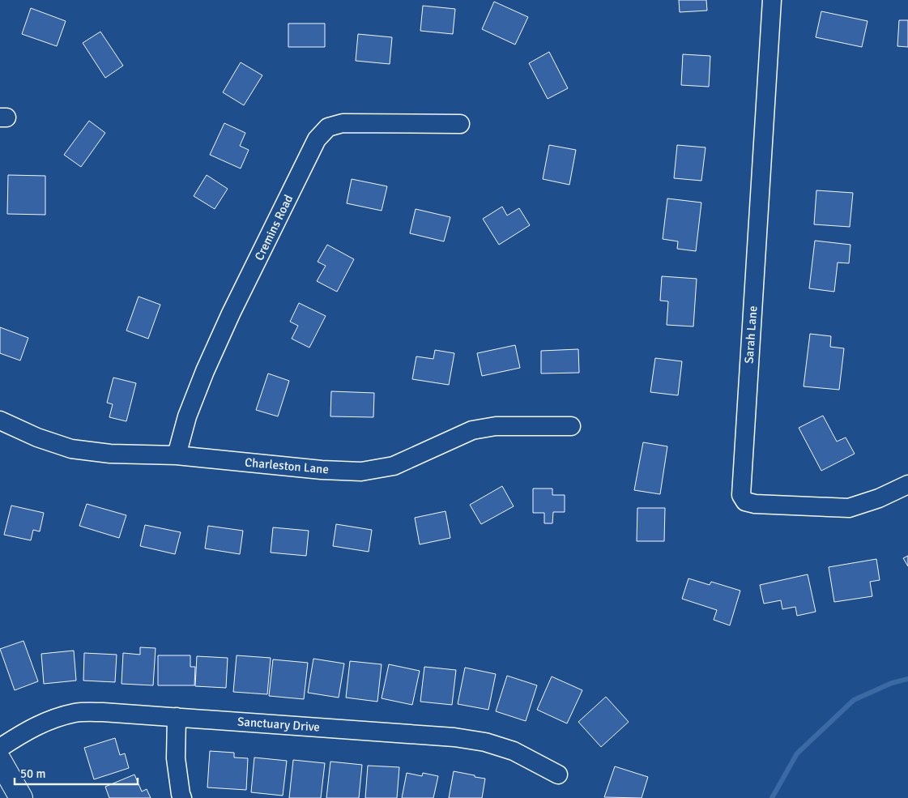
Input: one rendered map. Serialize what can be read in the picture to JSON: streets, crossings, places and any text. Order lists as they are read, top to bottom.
{
  "streets": {
    "street": [
      "Cremins Road",
      "Sarah Lane",
      "Charleston Lane",
      "Sanctuary Drive"
    ]
  },
  "crossings": [
    ["Cremins Road", "Charleston Lane"]
  ],
  "scale_bar": "50 m"
}
